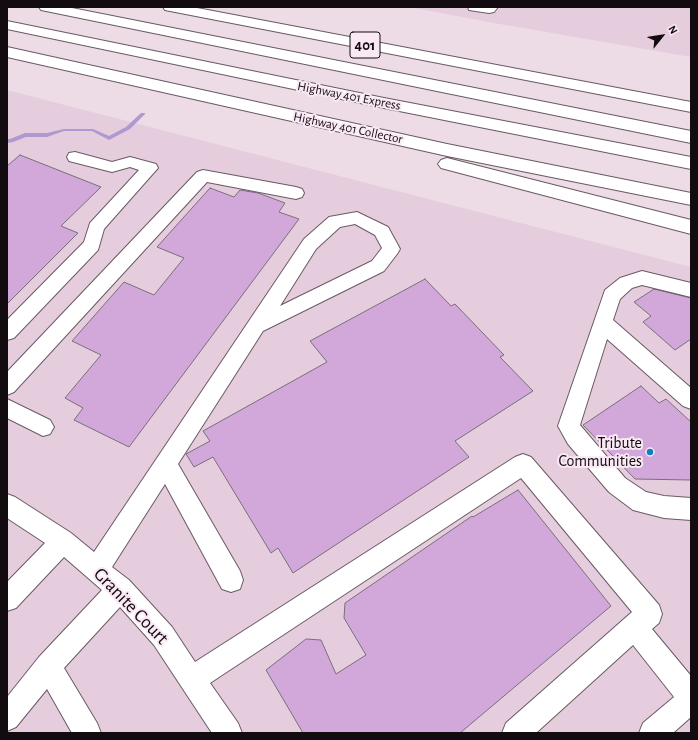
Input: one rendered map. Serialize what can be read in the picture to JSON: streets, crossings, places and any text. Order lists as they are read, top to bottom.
{
  "streets": {
    "highway": ["401", "Highway 401 Express", "Highway 401 Collector"],
    "street": ["Granite Court"]
  },
  "places": ["Tribute Communities"],
  "north": "top right"
}
